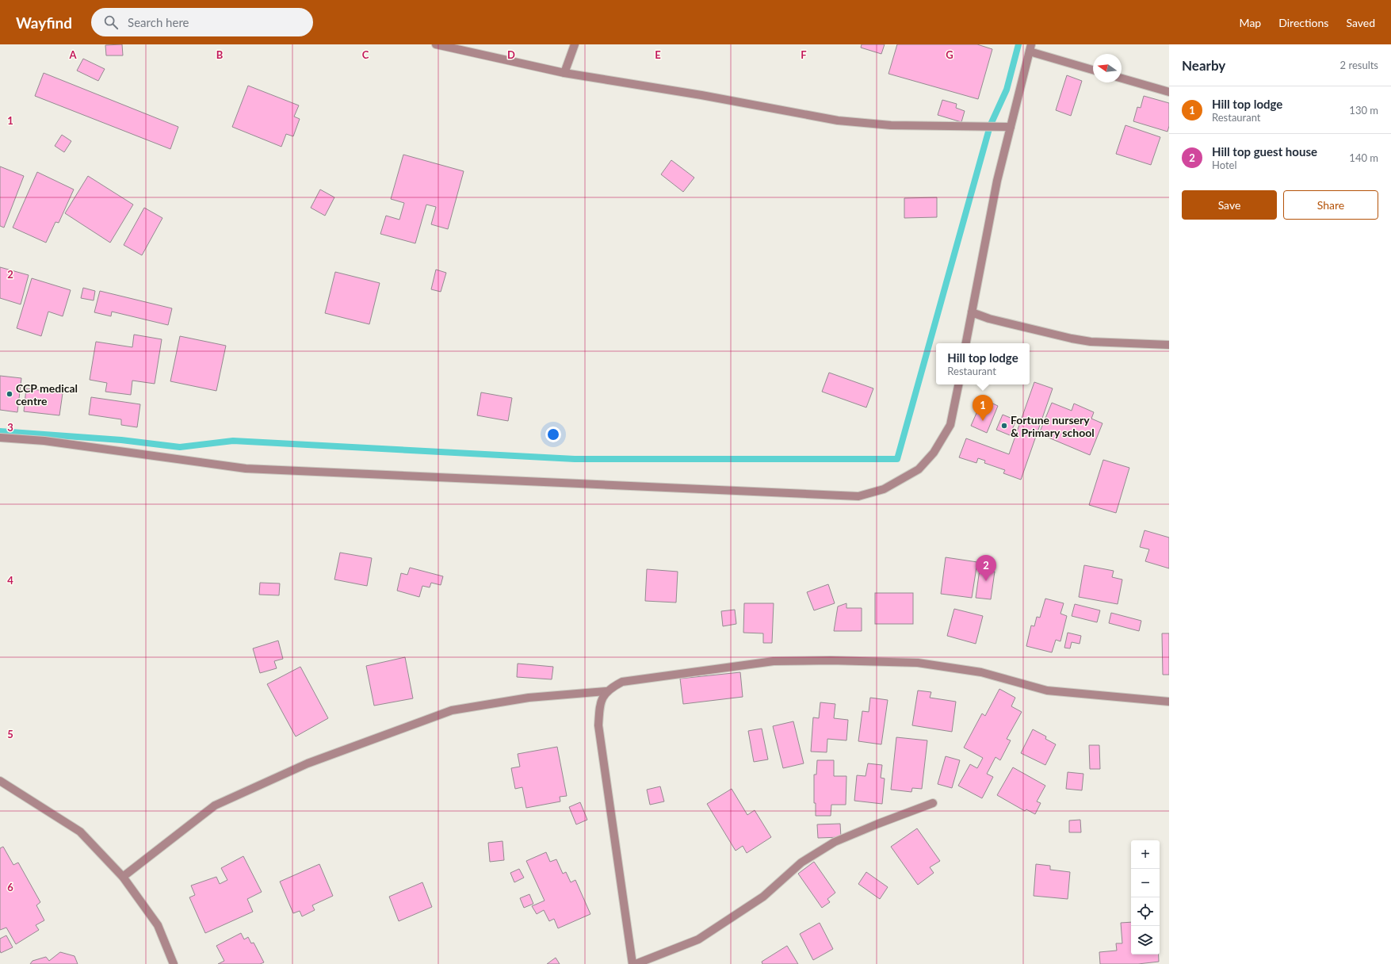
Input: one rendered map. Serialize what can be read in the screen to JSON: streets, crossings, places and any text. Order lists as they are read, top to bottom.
{
  "places": ["CCP medical centre", "Fortune nursery & Primary school"],
  "north": "left",
  "page": {
    "header": "Wayfind",
    "search": "Search here",
    "nav": ["Map", "Directions", "Saved"],
    "heading": ["Nearby", "2 results"],
    "list": [
      {
        "mark": "1",
        "name": "Hill top lodge",
        "note": "Restaurant",
        "value": "130 m"
      },
      {
        "mark": "2",
        "name": "Hill top guest house",
        "note": "Hotel",
        "value": "140 m"
      }
    ],
    "buttons": ["Save", "Share"],
    "popup": ["Hill top lodge", "Restaurant"],
    "pins": ["1", "2"],
    "map_buttons": ["+", "−"]
  },
  "grid": {
    "columns": [
      "A",
      "B",
      "C",
      "D",
      "E",
      "F",
      "G"
    ],
    "rows": [
      "1",
      "2",
      "3",
      "4",
      "5",
      "6"
    ]
  }
}
